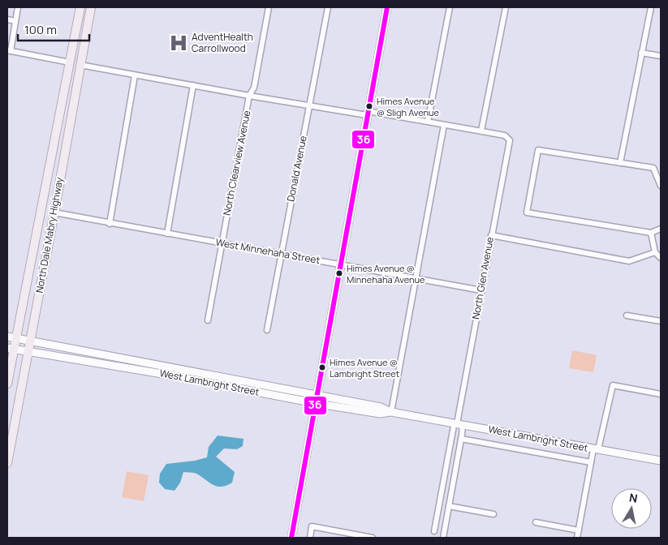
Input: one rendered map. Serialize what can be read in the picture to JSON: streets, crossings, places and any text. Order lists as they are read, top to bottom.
{
  "streets": {
    "main road": ["North Dale Mabry Highway", "West Lambright Street"],
    "street": [
      "North Clearview Avenue",
      "Donald Avenue",
      "West Minnehaha Street",
      "North Glen Avenue"
    ]
  },
  "crossings": [
    ["North Clearview Avenue", "West Minnehaha Street"],
    ["Donald Avenue", "West Minnehaha Street"],
    ["North Dale Mabry Highway", "West Minnehaha Street"],
    ["North Dale Mabry Highway", "West Lambright Street"],
    ["West Minnehaha Street", "North Glen Avenue"],
    ["North Glen Avenue", "West Lambright Street"]
  ],
  "places": {
    "hospital": ["AdventHealth Carrollwood"],
    "other": ["Himes Avenue @ Sligh Avenue", "Himes Avenue @ Minnehaha Avenue", "Himes Avenue @ Lambright Street"]
  },
  "lines": ["transit line 36"],
  "scale_bar": "100 m",
  "north": "top"
}
